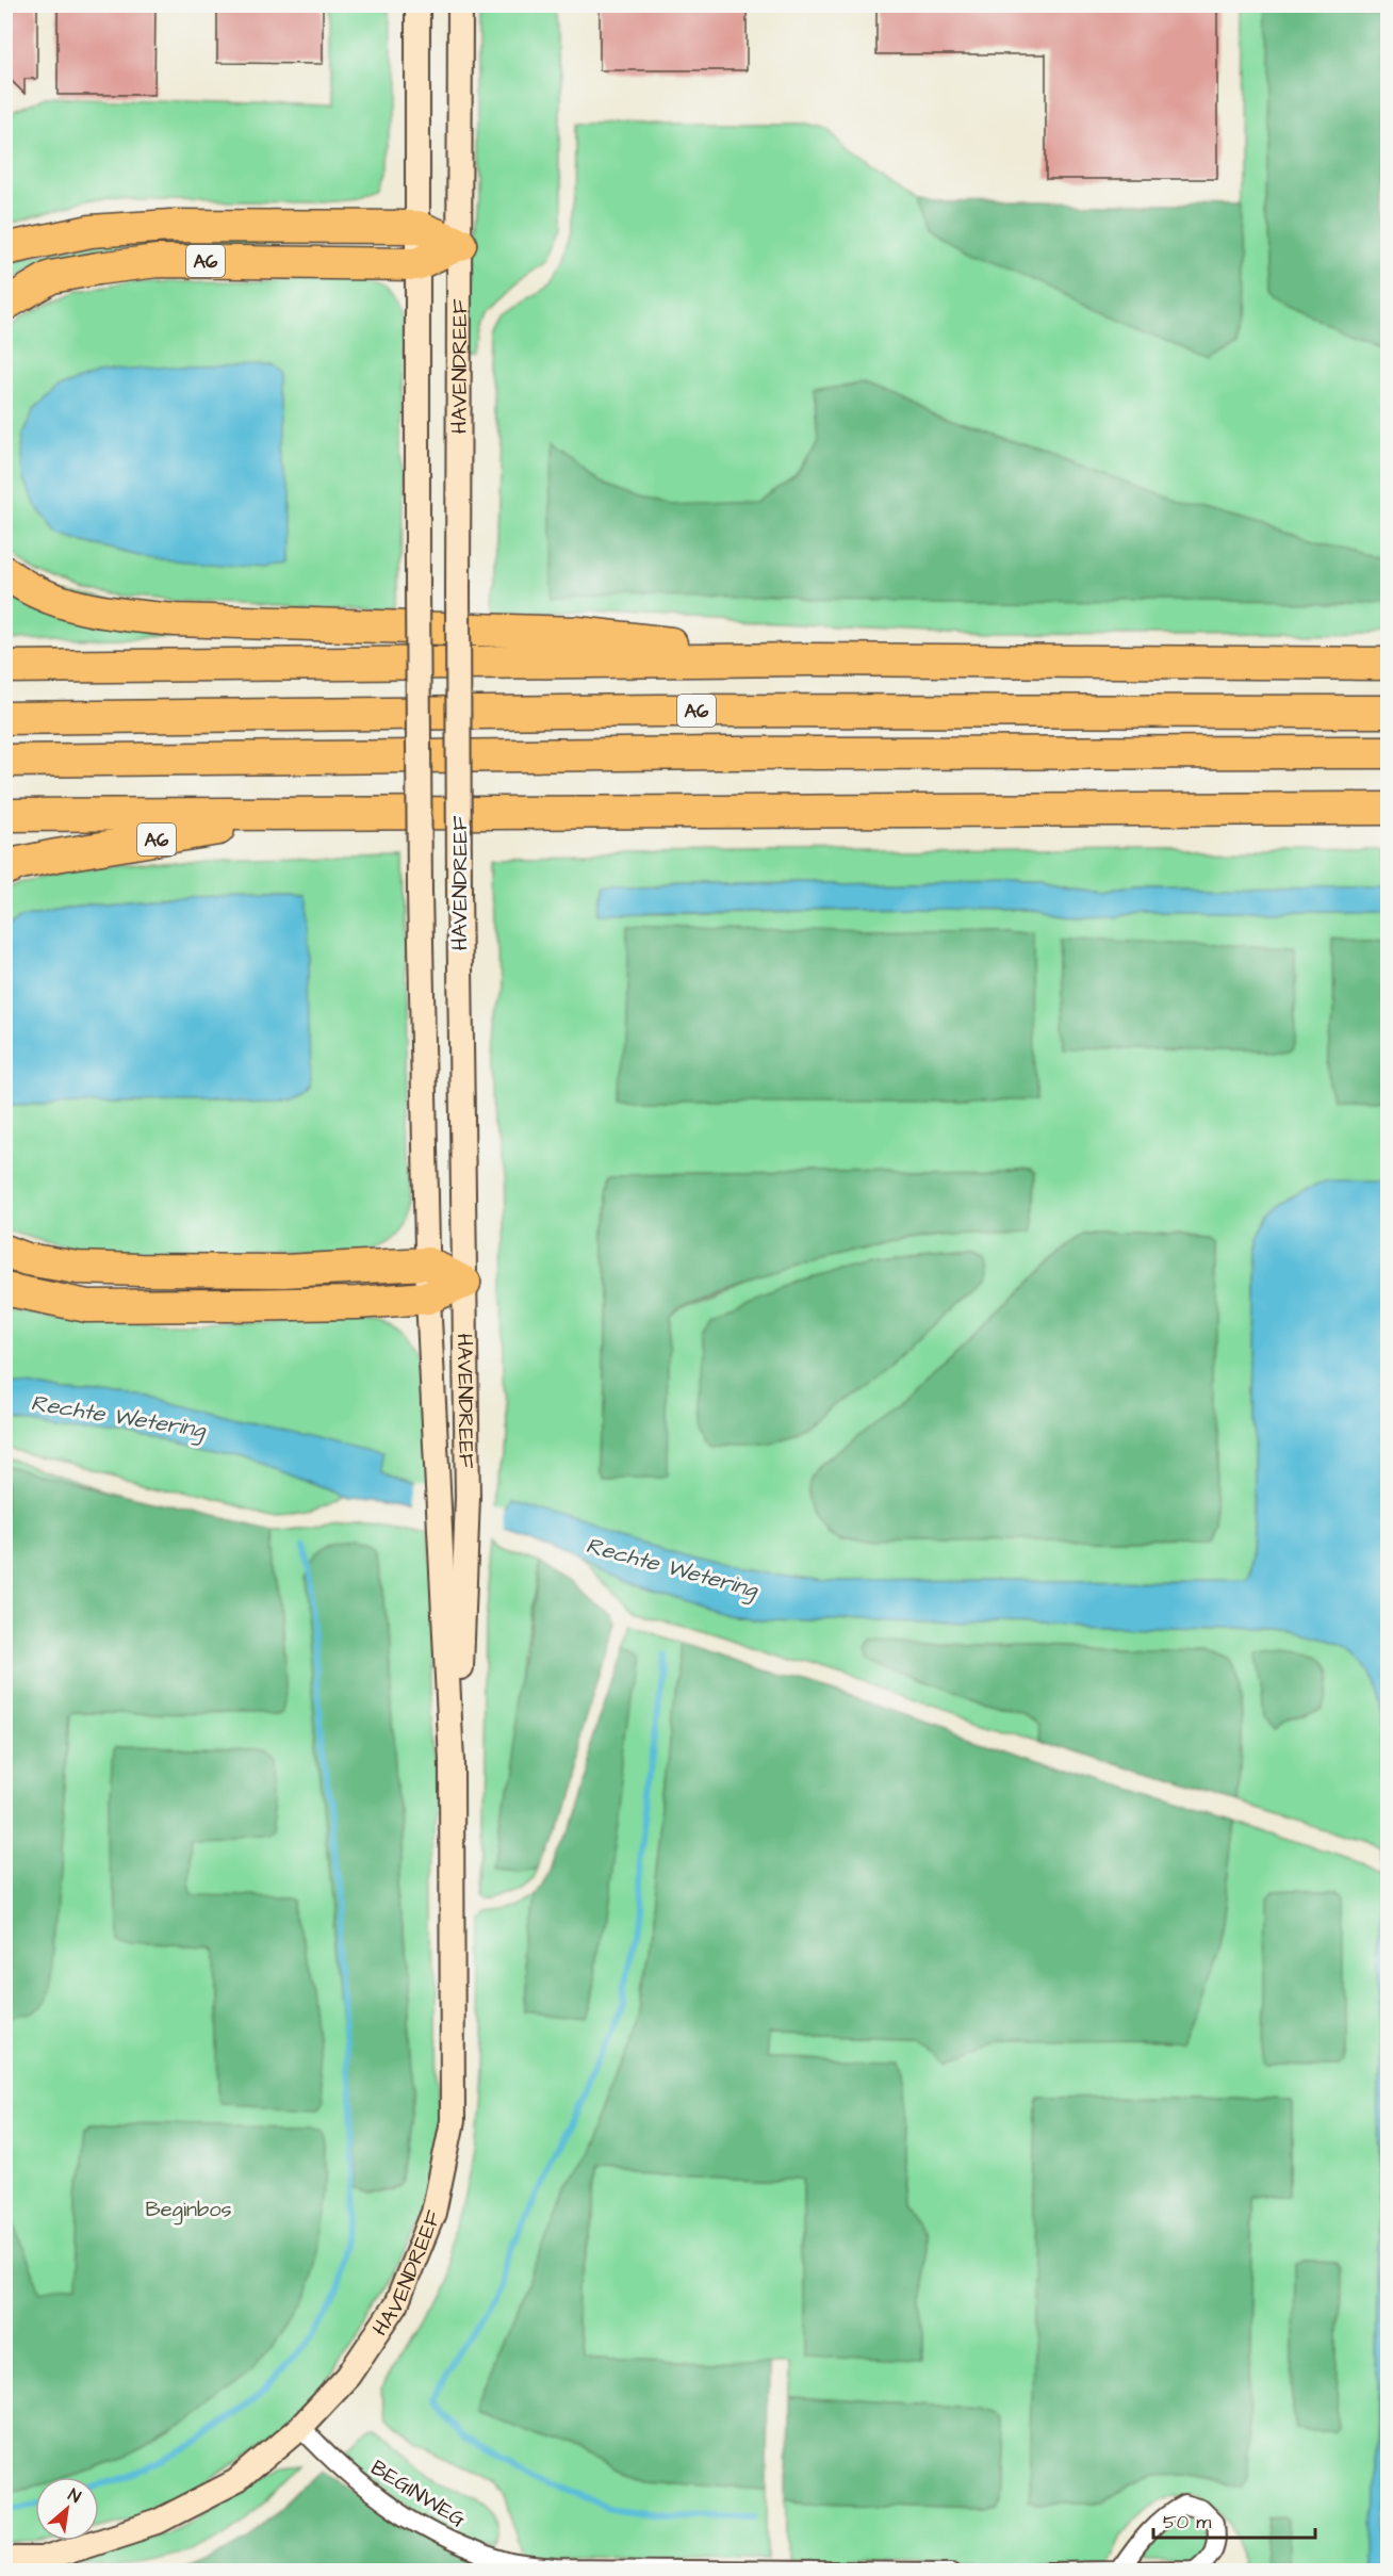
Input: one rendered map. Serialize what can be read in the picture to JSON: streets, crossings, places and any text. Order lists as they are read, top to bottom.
{
  "streets": {
    "highway": ["A6"],
    "main road": ["HAVENDREEF"],
    "street": ["BEGINWEG"]
  },
  "crossings": [
    ["A6", "HAVENDREEF"],
    ["HAVENDREEF", "BEGINWEG"]
  ],
  "water": ["Rechte Wetering"],
  "parks": ["Beginbos"],
  "scale_bar": "50 m",
  "north": "top right"
}
